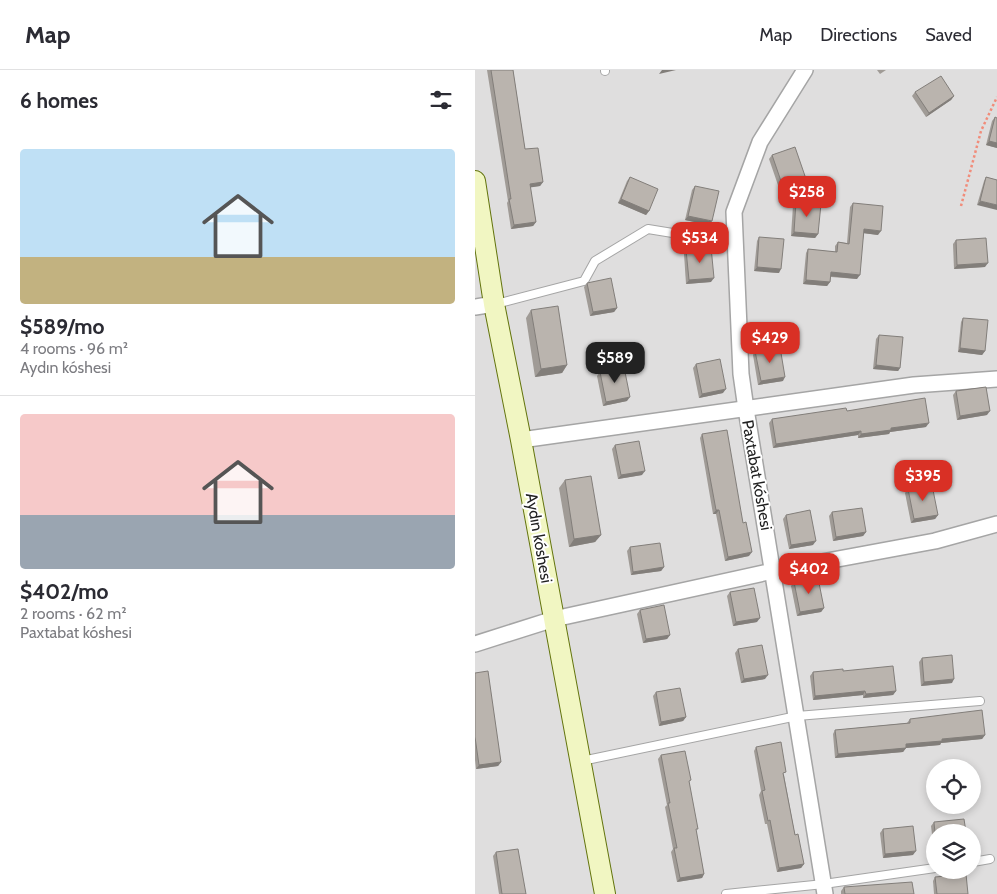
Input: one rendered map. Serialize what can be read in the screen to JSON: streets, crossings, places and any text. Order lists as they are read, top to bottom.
{
  "streets": {
    "street": ["Paxtabat kóshesi", "Aydın kóshesi"]
  },
  "page": {
    "header": "Map",
    "nav": ["Map", "Directions", "Saved"],
    "heading": "6 homes",
    "list": [
      {
        "name": "$589/mo",
        "note": "4 rooms · 96 m² · Aydın kóshesi"
      },
      {
        "name": "$402/mo",
        "note": "2 rooms · 62 m² · Paxtabat kóshesi"
      }
    ],
    "price": [
      "$258",
      "$534",
      "$429",
      "$589",
      "$395",
      "$402"
    ]
  }
}
